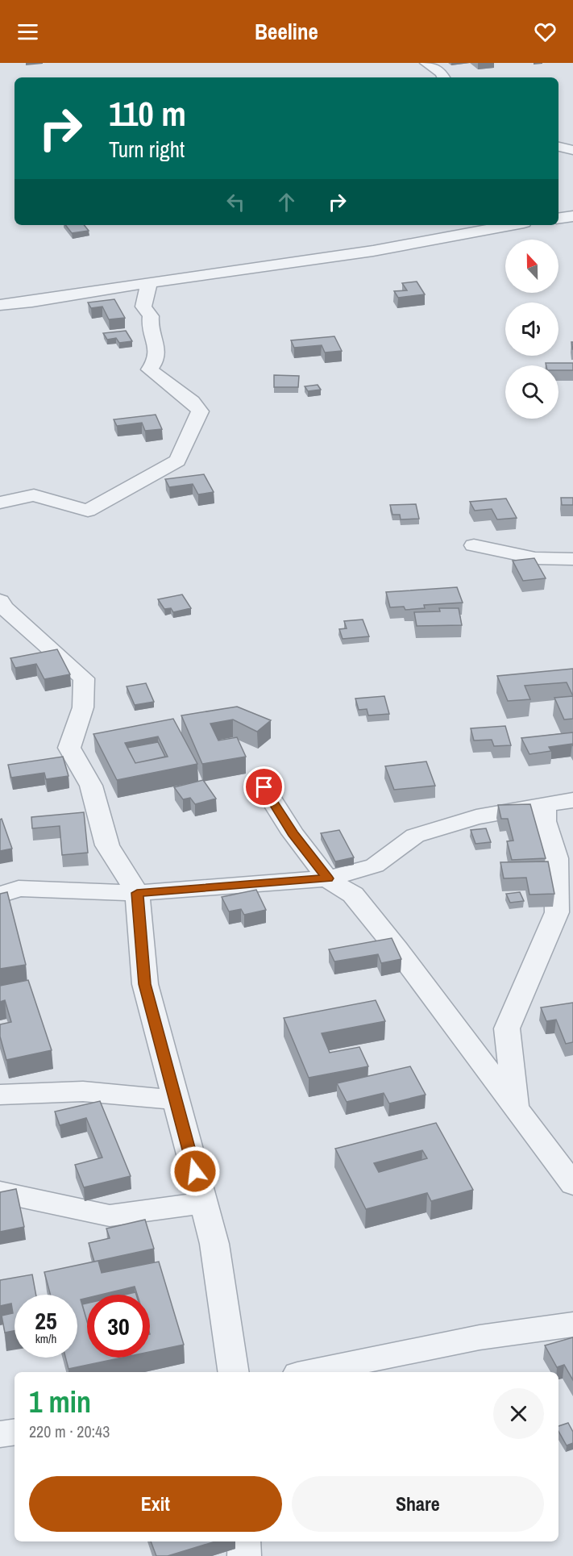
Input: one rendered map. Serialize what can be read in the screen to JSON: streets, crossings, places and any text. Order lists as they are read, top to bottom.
{
  "north": "top",
  "page": {
    "header": "Beeline",
    "turn": ["110 m", "Turn right"],
    "speed": "25 km/h",
    "limit": "30",
    "heading": ["1 min", "220 m · 20:43"],
    "buttons": ["Exit", "Share"]
  }
}
